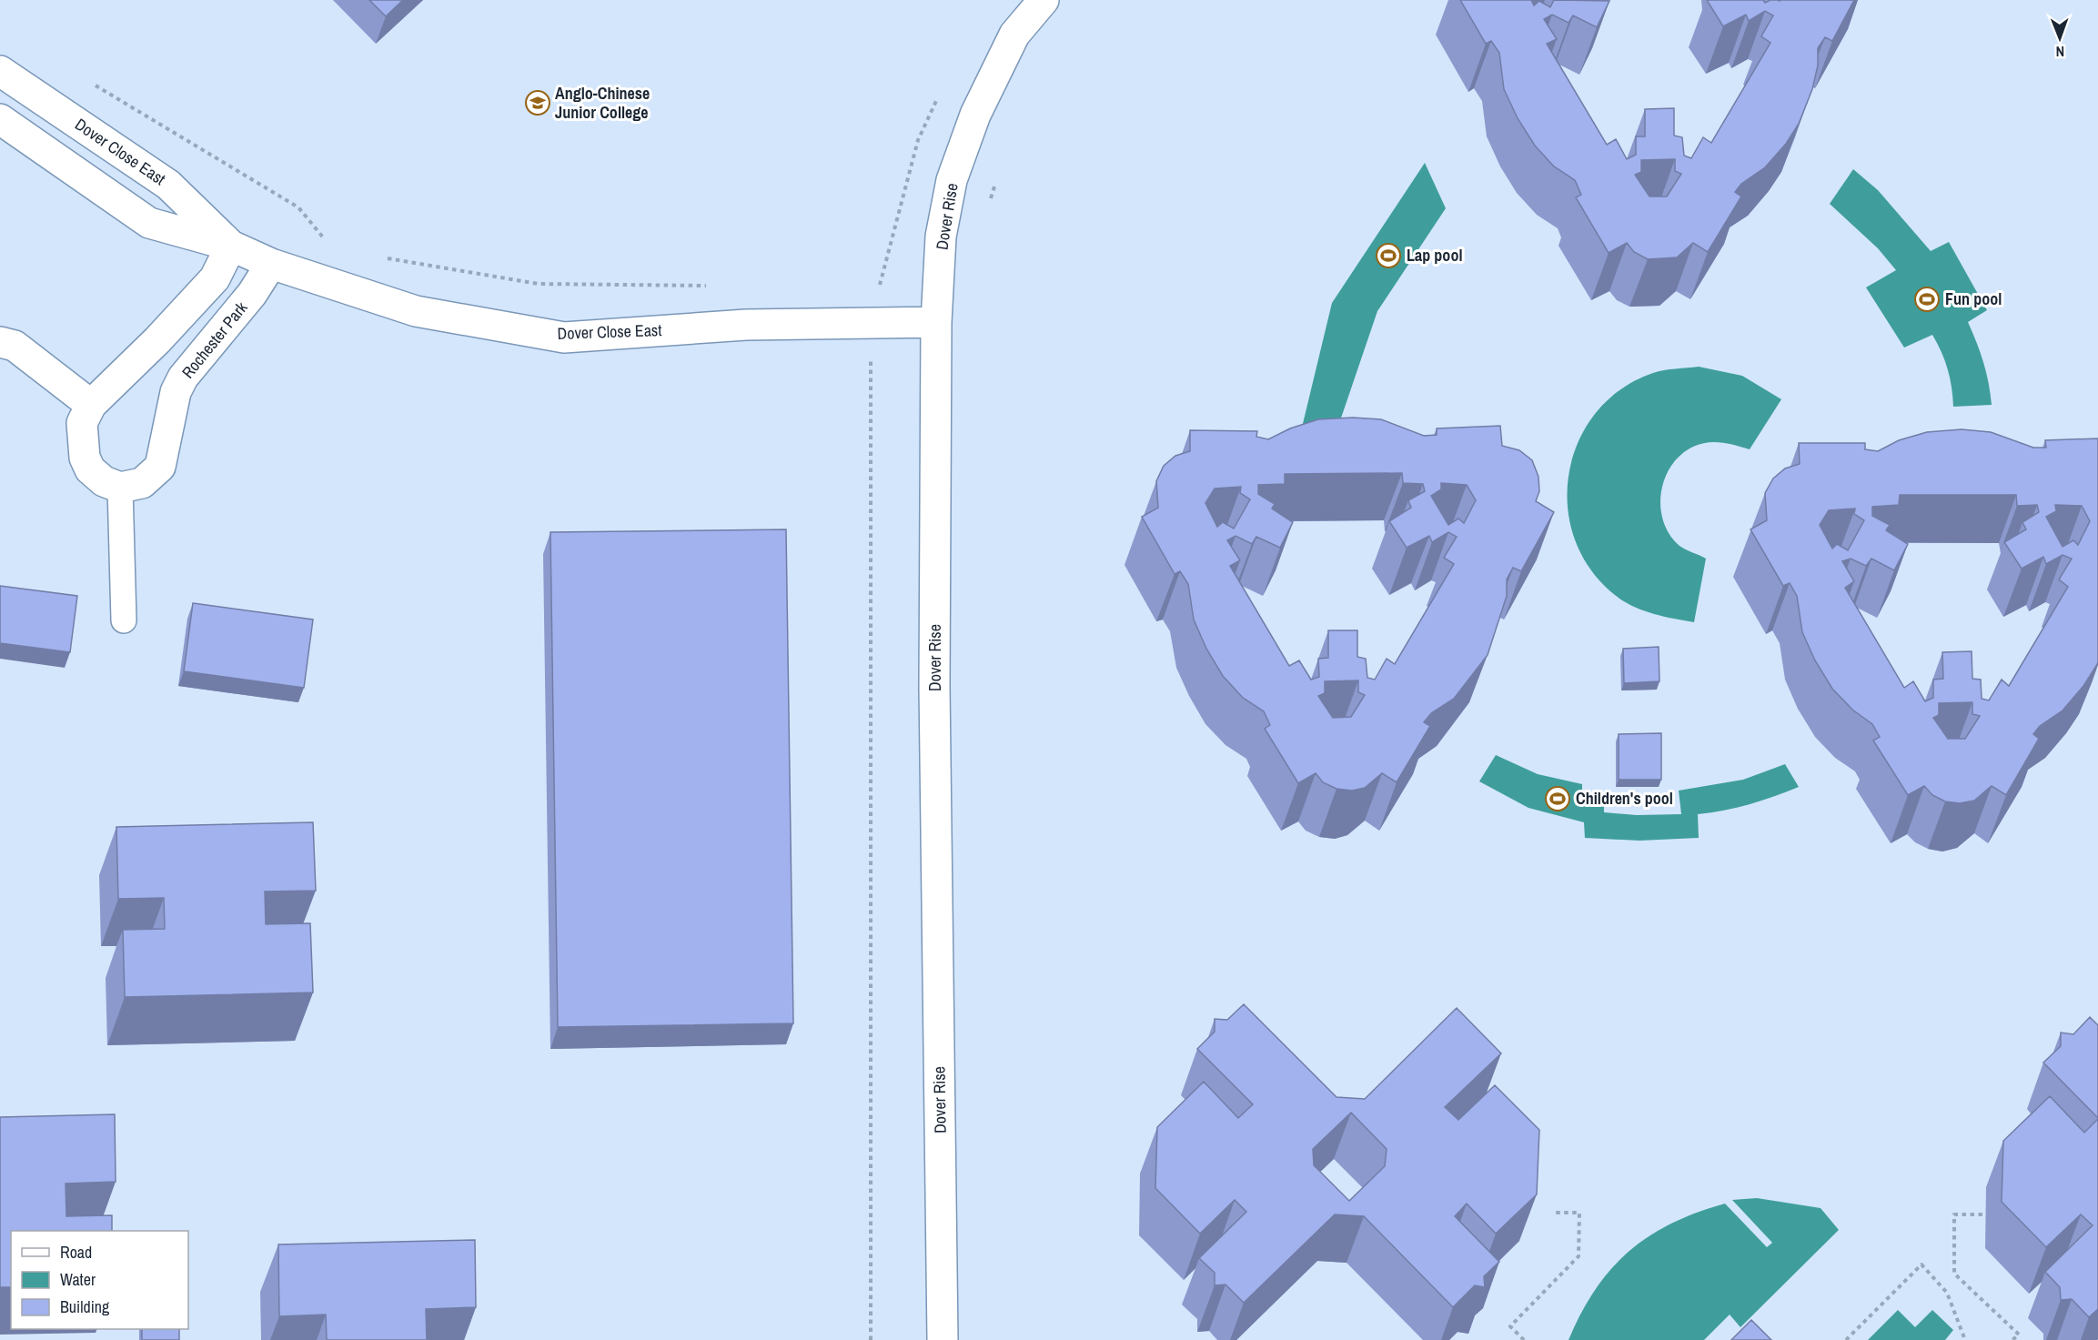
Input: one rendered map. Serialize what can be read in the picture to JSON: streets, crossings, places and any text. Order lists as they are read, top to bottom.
{
  "streets": {
    "street": ["Dover Close East", "Dover Rise", "Rochester Park"]
  },
  "crossings": [
    ["Dover Close East", "Dover Rise"],
    ["Dover Close East", "Rochester Park"]
  ],
  "places": {
    "school or university": ["Anglo-Chinese Junior College"],
    "sports": ["Lap pool", "Fun pool", "Children's pool"]
  },
  "legend": ["Road", "Water", "Building"],
  "north": "bottom"
}
